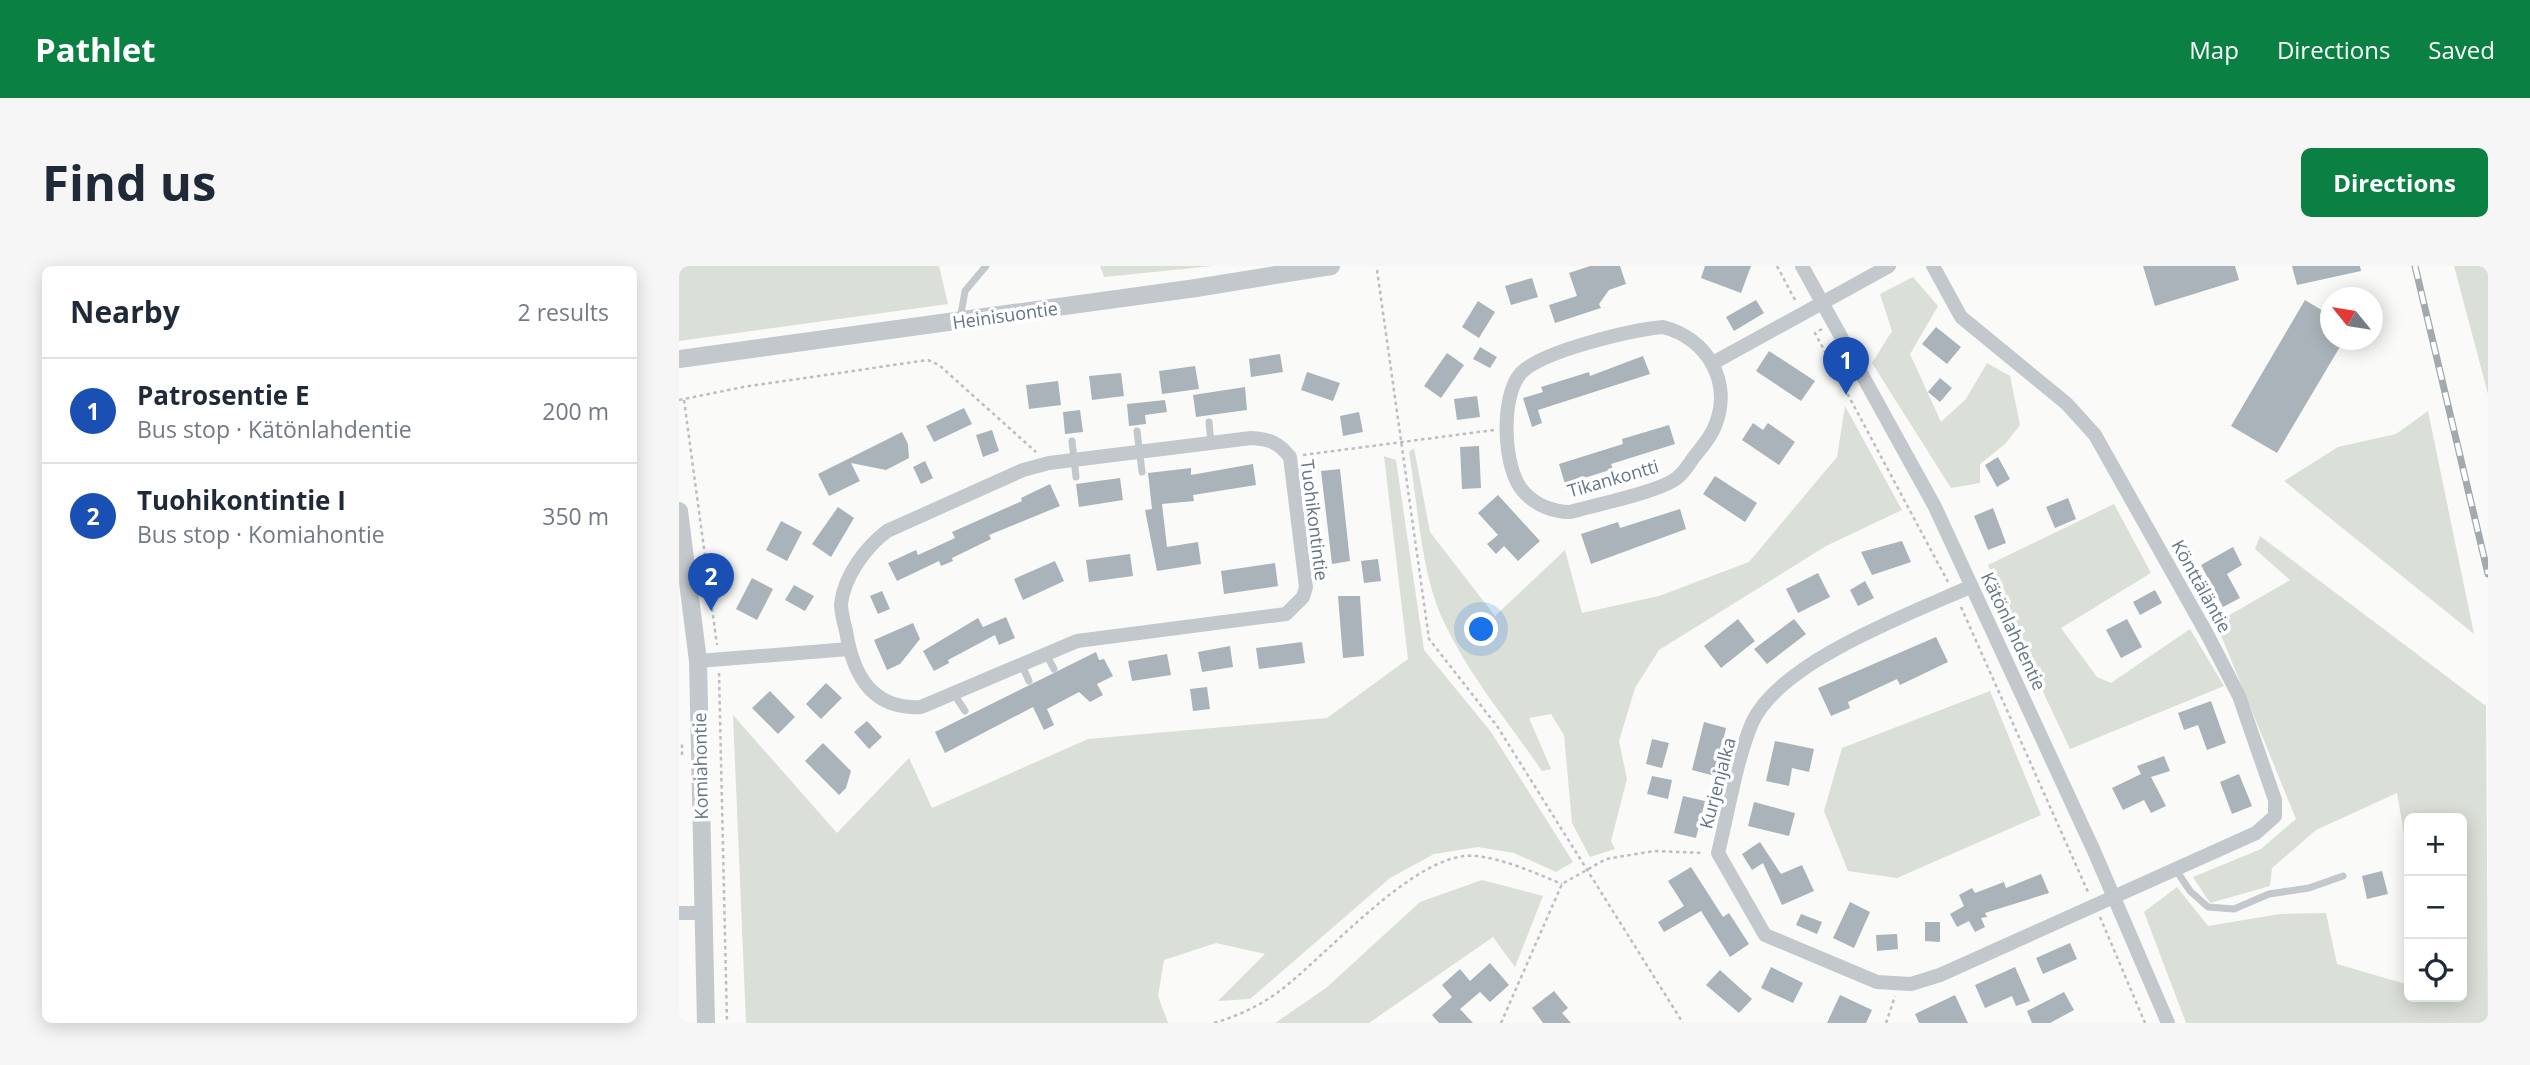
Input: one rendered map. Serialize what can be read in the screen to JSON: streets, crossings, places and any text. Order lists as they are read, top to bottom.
{
  "streets": {
    "street": [
      "Heinisuontie",
      "Tikankontti",
      "Tuohikontintie",
      "Könttäläntie",
      "Kätönlahdentie",
      "Komiahontie",
      "Kurjenjalka"
    ]
  },
  "crossings": [
    ["Könttäläntie", "Kätönlahdentie"],
    ["Könttäläntie", "Kurjenjalka"],
    ["Kätönlahdentie", "Kurjenjalka"]
  ],
  "north": "top left",
  "page": {
    "header": "Pathlet",
    "nav": ["Map", "Directions", "Saved"],
    "buttons": "Directions",
    "title": "Find us",
    "heading": ["Nearby", "2 results"],
    "pins": ["1", "2"],
    "list": [
      {
        "mark": "1",
        "name": "Patrosentie E",
        "note": "Bus stop · Kätönlahdentie",
        "value": "200 m"
      },
      {
        "mark": "2",
        "name": "Tuohikontintie I",
        "note": "Bus stop · Komiahontie",
        "value": "350 m"
      }
    ],
    "map_buttons": ["+", "−"]
  }
}
